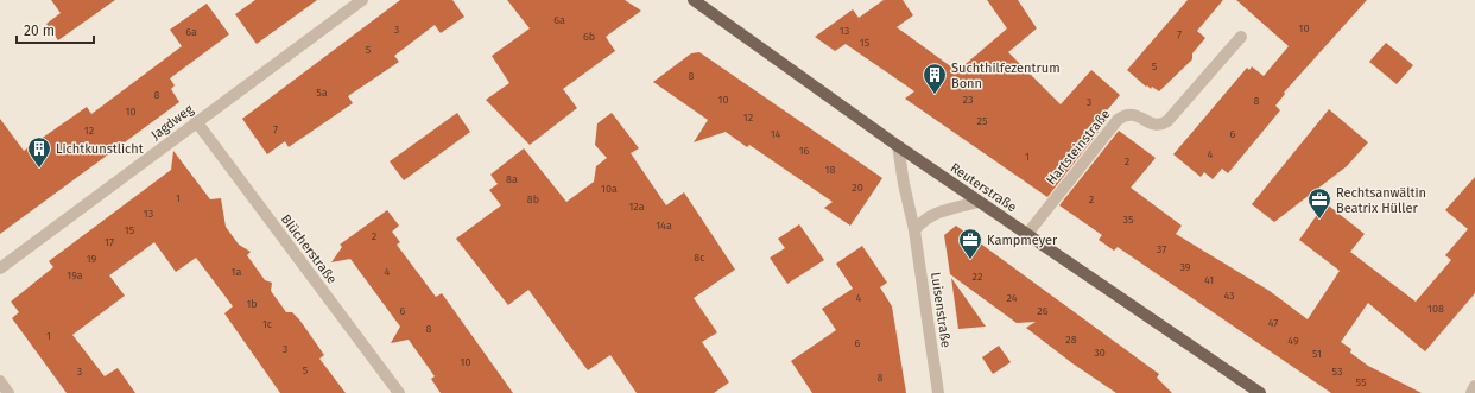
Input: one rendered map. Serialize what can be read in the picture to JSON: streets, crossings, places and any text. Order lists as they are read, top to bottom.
{
  "streets": {
    "main road": ["Reuterstraße"],
    "street": [
      "Jagdweg",
      "Hartsteinstraße",
      "Blücherstraße",
      "Luisenstraße"
    ]
  },
  "crossings": [
    ["Jagdweg", "Blücherstraße"],
    ["Hartsteinstraße", "Reuterstraße"],
    ["Reuterstraße", "Luisenstraße"]
  ],
  "places": {
    "building": ["Suchthilfezentrum Bonn", "Lichtkunstlicht"],
    "office": ["Rechtsanwältin Beatrix Hüller", "Kampmeyer"]
  },
  "house_numbers": [
    "6a",
    "10",
    "3",
    "13",
    "6a",
    "7",
    "6b",
    "15",
    "5",
    "5",
    "8",
    "5a",
    "8",
    "10",
    "23",
    "8",
    "3",
    "10",
    "12",
    "25",
    "7",
    "12",
    "14",
    "6",
    "16",
    "4",
    "1",
    "2",
    "18",
    "8a",
    "20",
    "10a",
    "1",
    "8b",
    "2",
    "12a",
    "13",
    "35",
    "14a",
    "15",
    "2",
    "17",
    "37",
    "8c",
    "19",
    "39",
    "1a",
    "4",
    "19a",
    "22",
    "41",
    "43",
    "4",
    "24",
    "1b",
    "108",
    "6",
    "26",
    "47",
    "1c",
    "8",
    "1",
    "28",
    "49",
    "6",
    "3",
    "30",
    "51",
    "10",
    "5",
    "3",
    "53",
    "8",
    "55"
  ],
  "scale_bar": "20 m"
}
